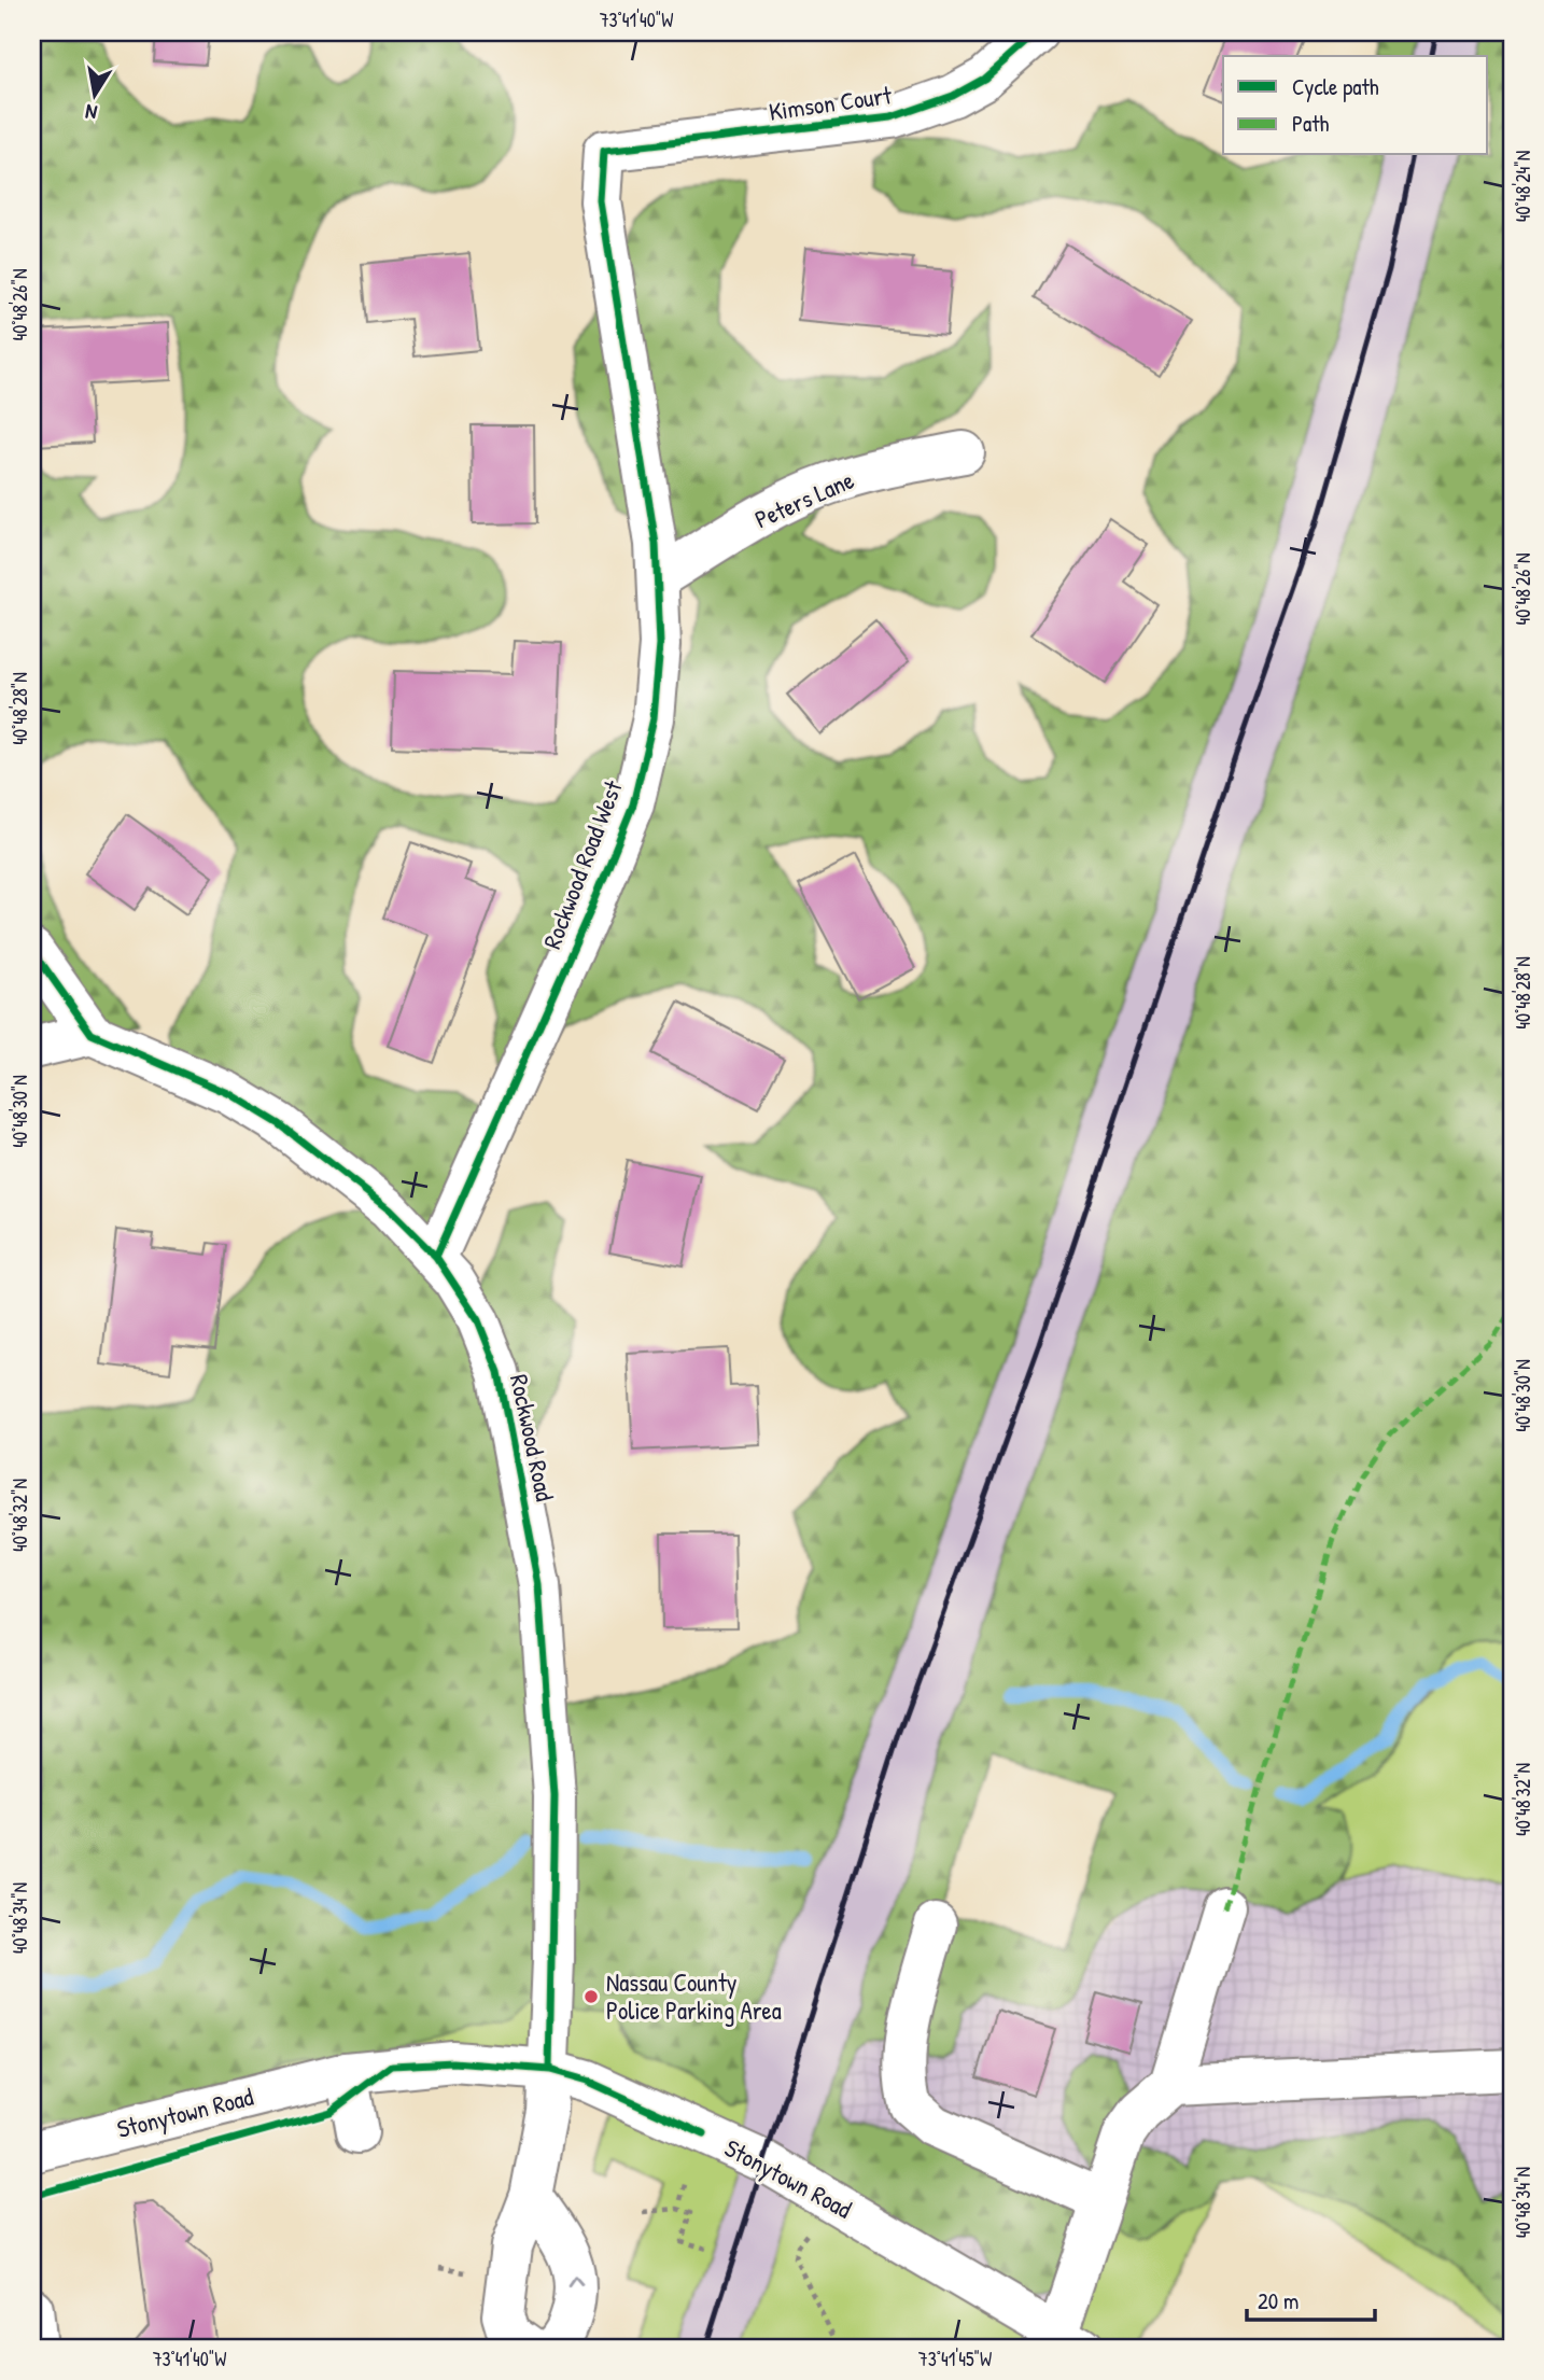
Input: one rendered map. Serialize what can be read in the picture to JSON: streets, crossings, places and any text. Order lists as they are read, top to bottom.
{
  "streets": {
    "street": [
      "Kimson Court",
      "Peters Lane",
      "Rockwood Road West",
      "Rockwood Road",
      "Stonytown Road"
    ]
  },
  "crossings": [
    ["Kimson Court", "Rockwood Road West"],
    ["Peters Lane", "Rockwood Road West"],
    ["Rockwood Road West", "Rockwood Road"],
    ["Rockwood Road", "Stonytown Road"]
  ],
  "places": ["Nassau County Police Parking Area"],
  "legend": ["Cycle path", "Path"],
  "scale_bar": "20 m",
  "north": "bottom",
  "coordinates": [
    "73°41'40\"W",
    "40°48'24\"N",
    "40°48'26\"N",
    "40°48'28\"N",
    "40°48'30\"N",
    "40°48'32\"N",
    "40°48'34\"N",
    "73°41'45\"W"
  ]
}
